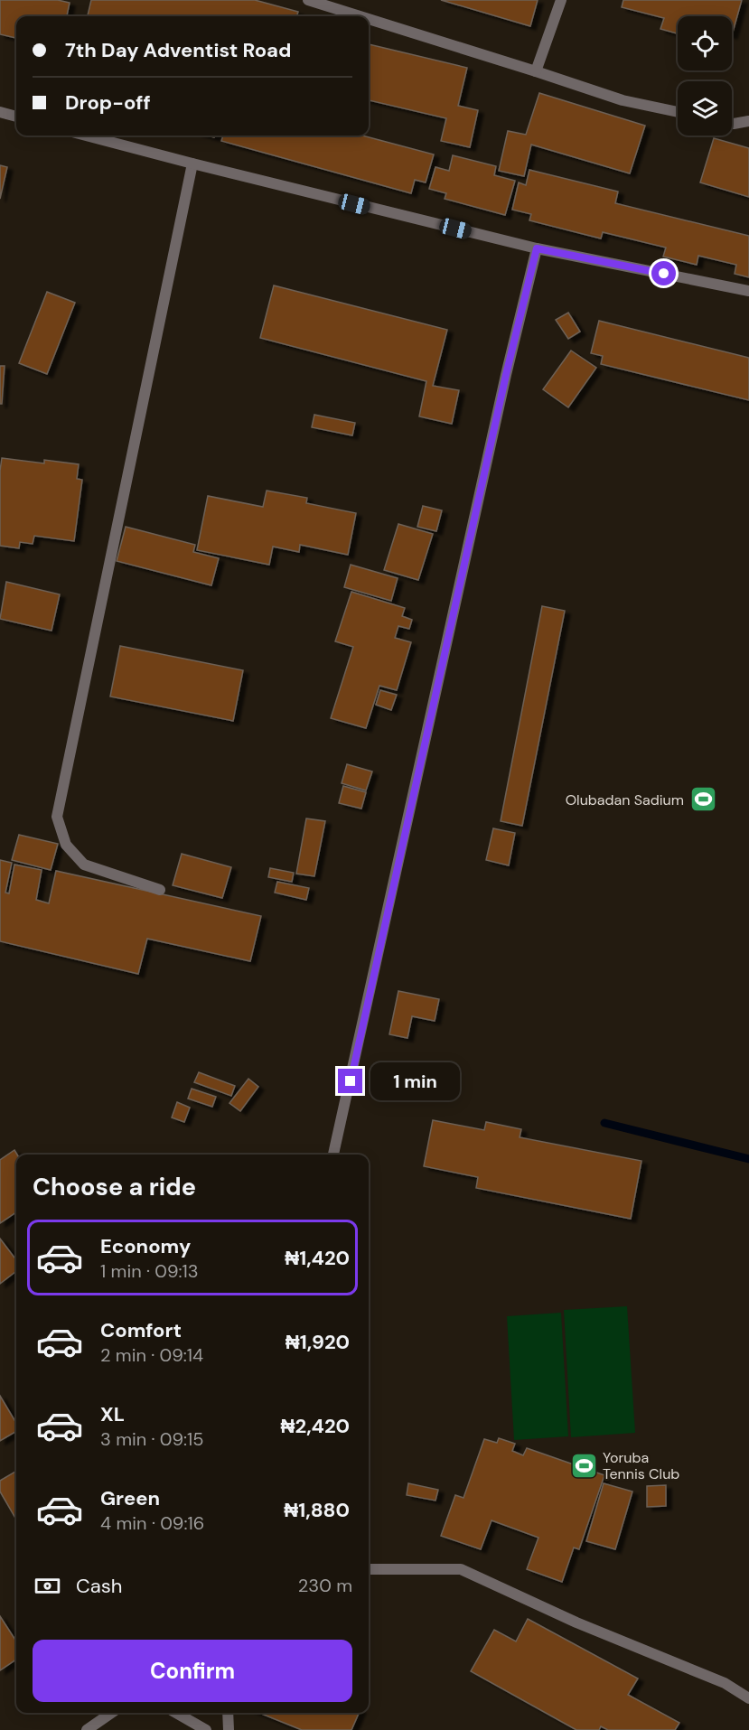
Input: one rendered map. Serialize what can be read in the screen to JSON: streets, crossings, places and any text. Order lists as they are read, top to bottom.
{
  "places": {
    "sports": ["Olubadan Sadium", "Yoruba Tennis Club"]
  },
  "page": {
    "banner": ["7th Day Adventist Road", "Drop-off"],
    "bubble": "1 min",
    "heading": "Choose a ride",
    "list": [
      {
        "name": "Economy",
        "note": "1 min · 09:13",
        "value": "₦1,420"
      },
      {
        "name": "Comfort",
        "note": "2 min · 09:14",
        "value": "₦1,920"
      },
      {
        "name": "XL",
        "note": "3 min · 09:15",
        "value": "₦2,420"
      },
      {
        "name": "Green",
        "note": "4 min · 09:16",
        "value": "₦1,880"
      }
    ],
    "pay": ["Cash", "230 m"],
    "buttons": "Confirm"
  }
}
